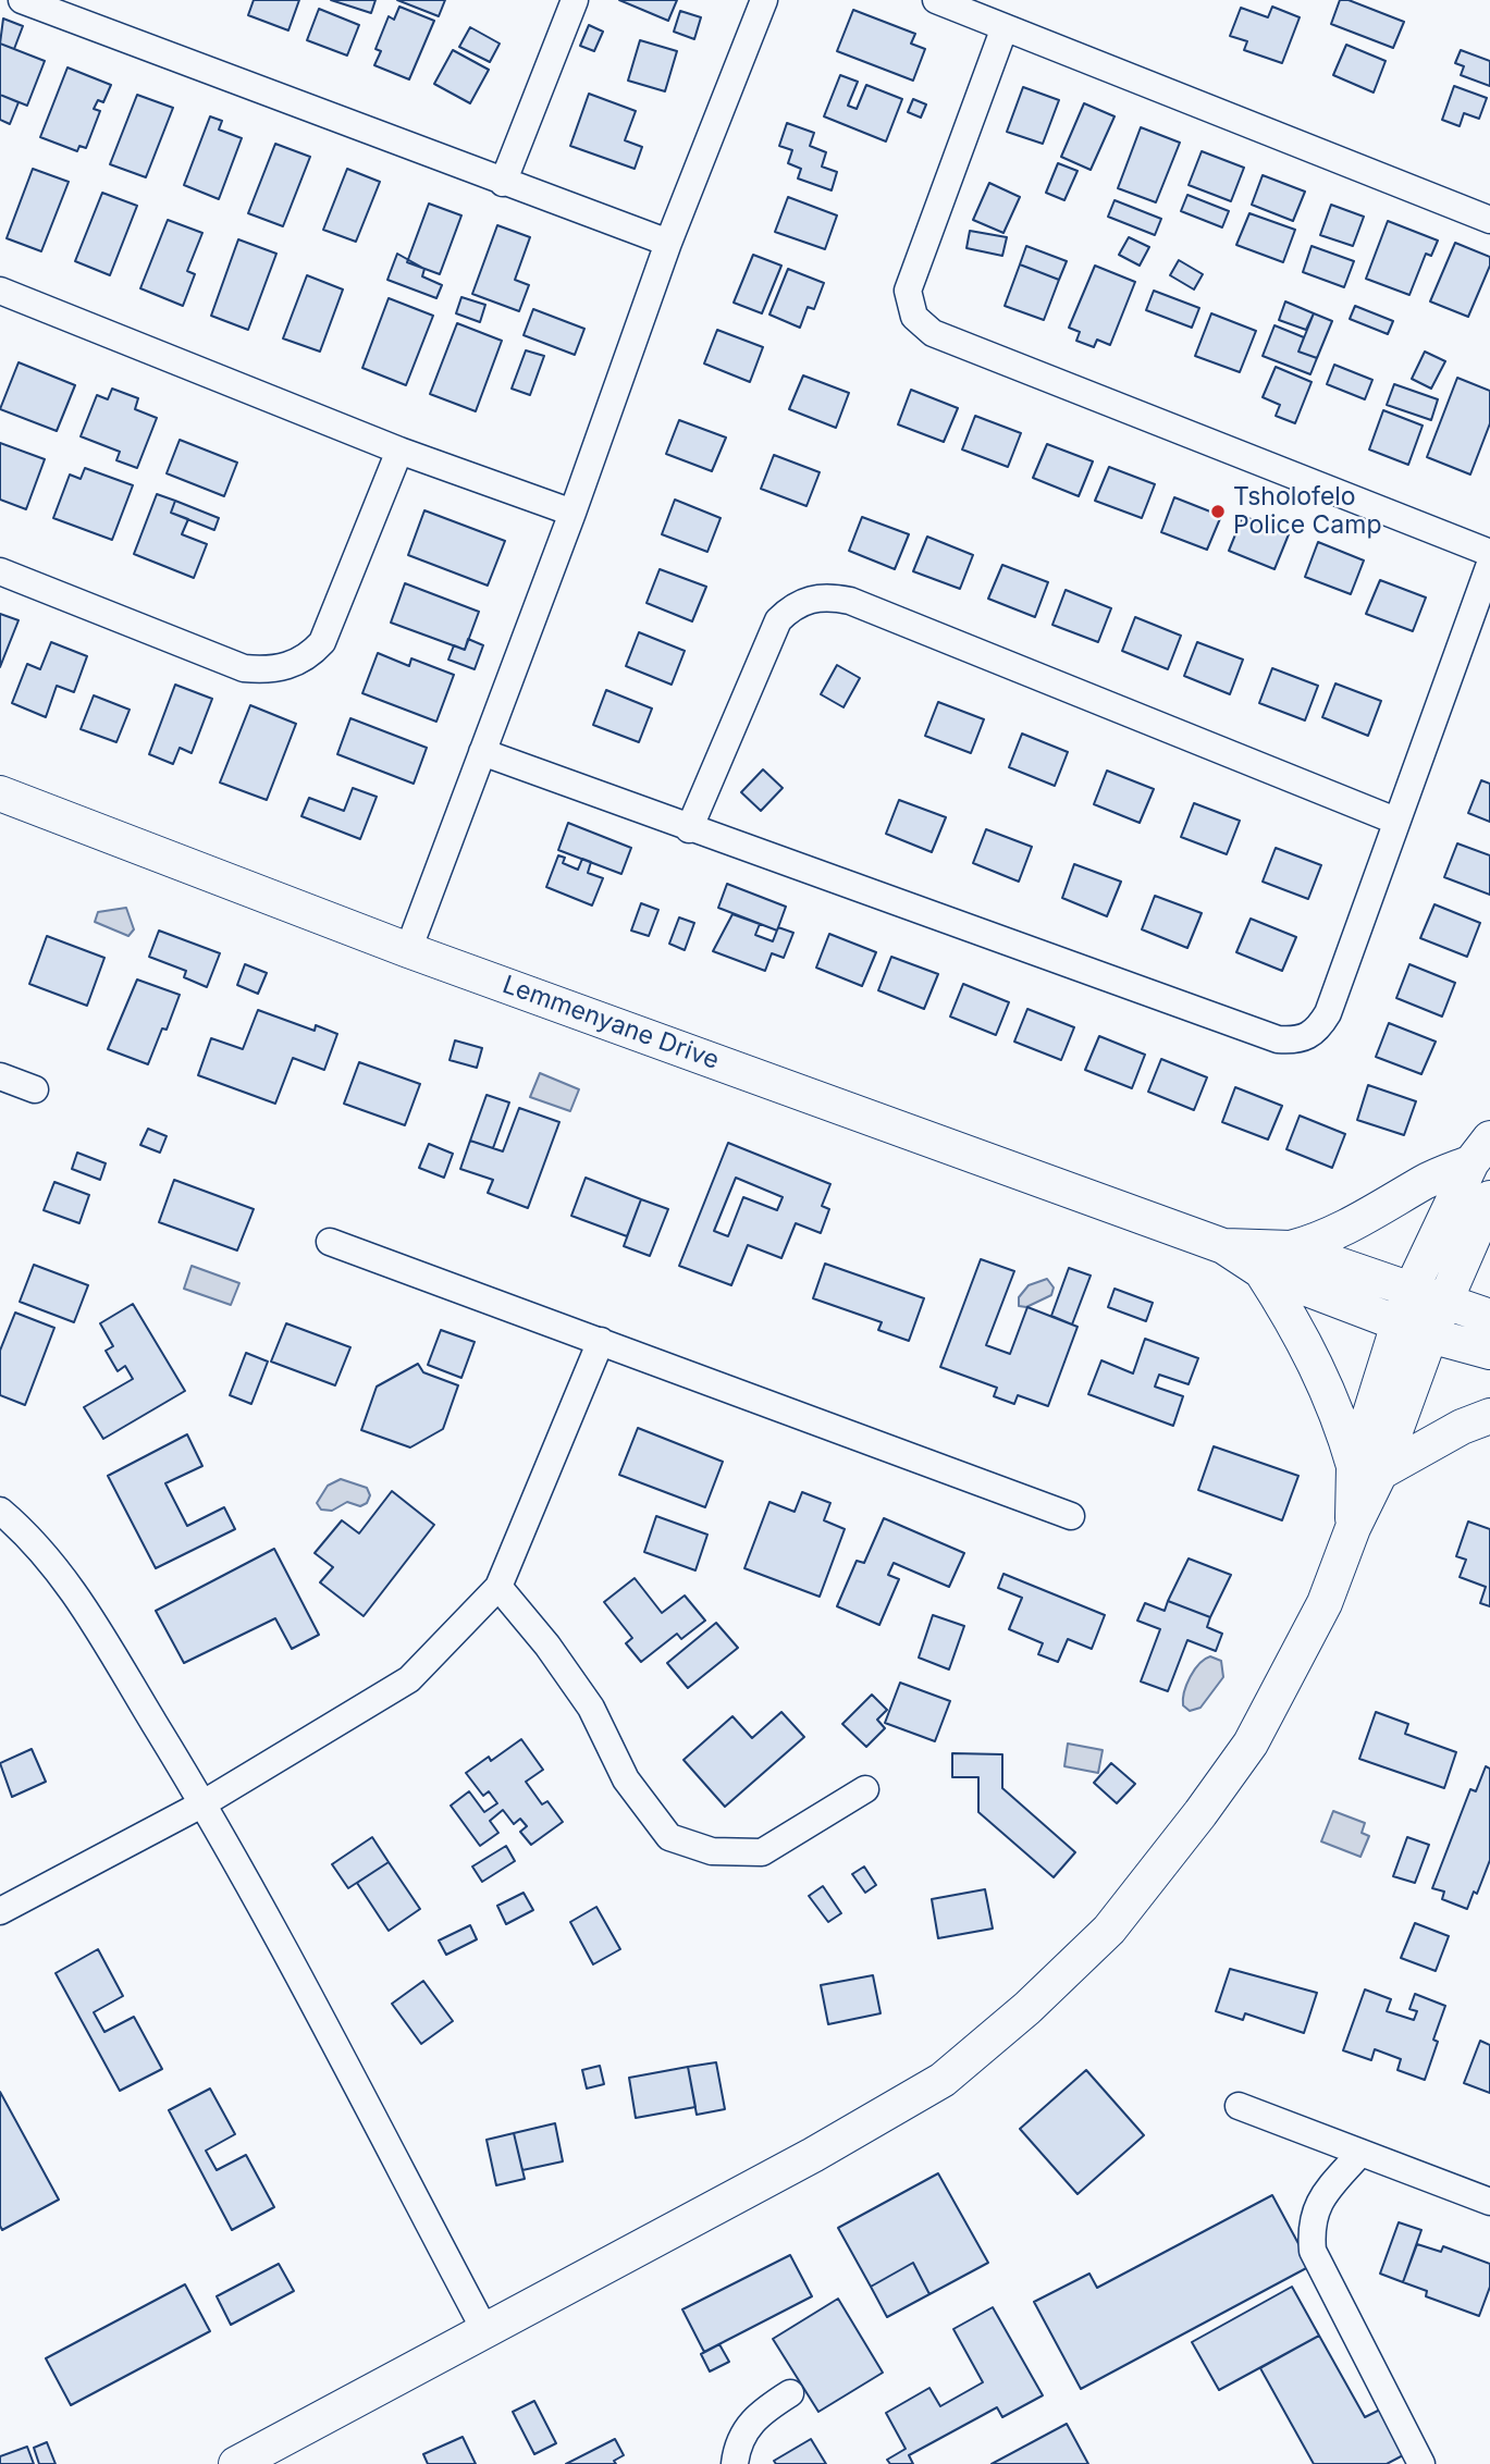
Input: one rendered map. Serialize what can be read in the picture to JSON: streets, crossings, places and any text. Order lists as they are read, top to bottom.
{
  "streets": {
    "street": ["Lemmenyane Drive"]
  },
  "places": ["Tsholofelo Police Camp"]
}
